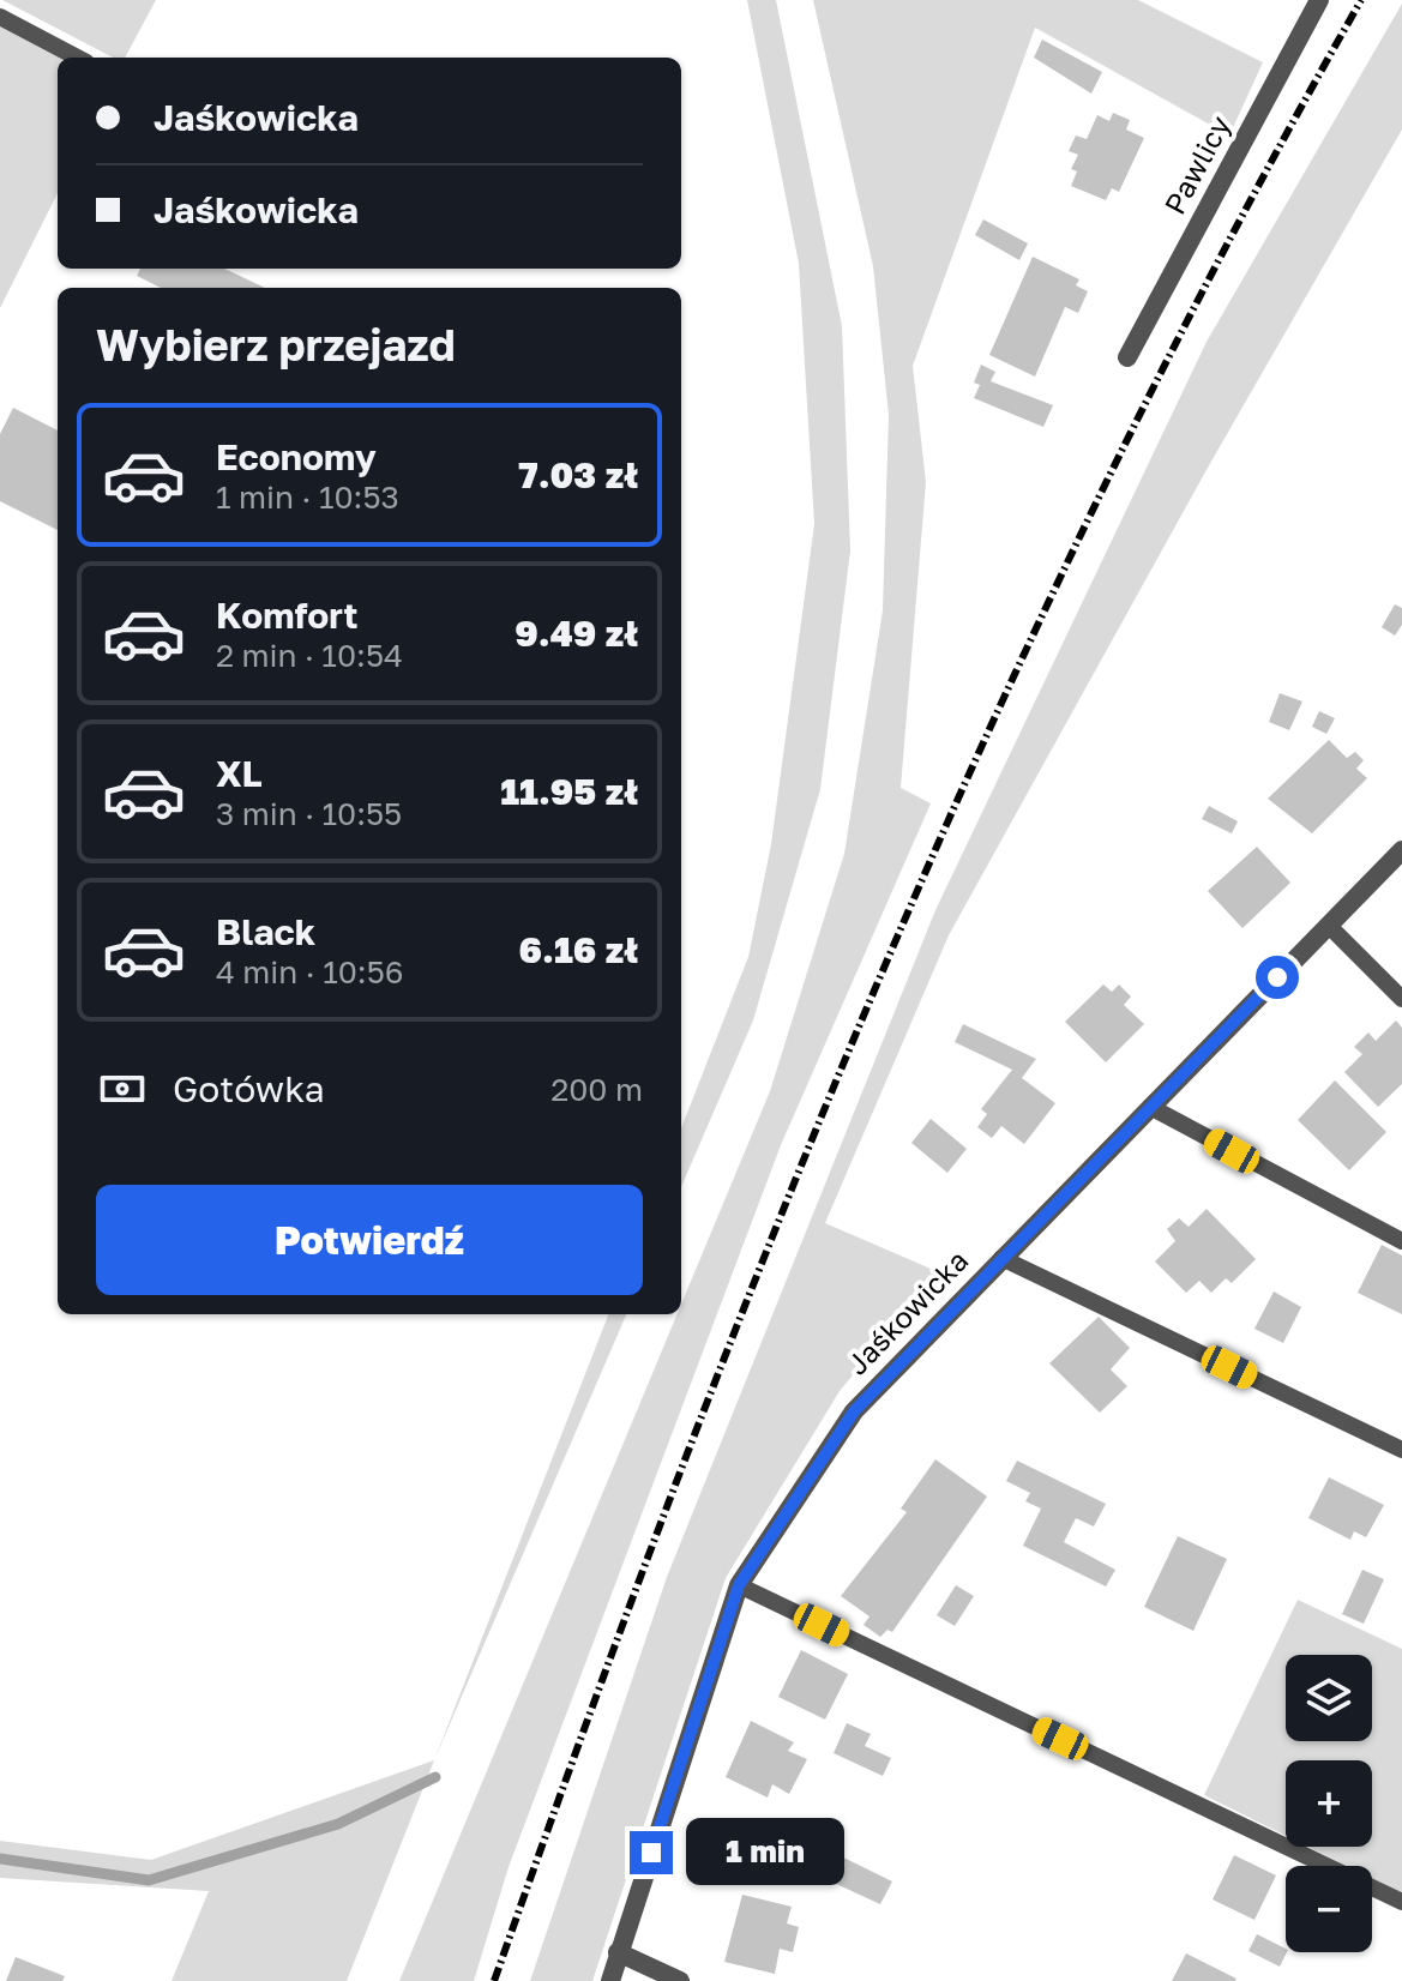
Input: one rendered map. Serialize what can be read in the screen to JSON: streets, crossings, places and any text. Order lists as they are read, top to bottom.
{
  "streets": {
    "street": ["Pawlicy", "Jaśkowicka"]
  },
  "page": {
    "banner": ["Jaśkowicka", "Jaśkowicka"],
    "heading": "Wybierz przejazd",
    "list": [
      {
        "name": "Economy",
        "note": "1 min · 10:53",
        "value": "7.03 zł"
      },
      {
        "name": "Komfort",
        "note": "2 min · 10:54",
        "value": "9.49 zł"
      },
      {
        "name": "XL",
        "note": "3 min · 10:55",
        "value": "11.95 zł"
      },
      {
        "name": "Black",
        "note": "4 min · 10:56",
        "value": "6.16 zł"
      }
    ],
    "pay": ["Gotówka", "200 m"],
    "buttons": "Potwierdź",
    "map_buttons": ["+", "−"],
    "bubble": "1 min"
  }
}
